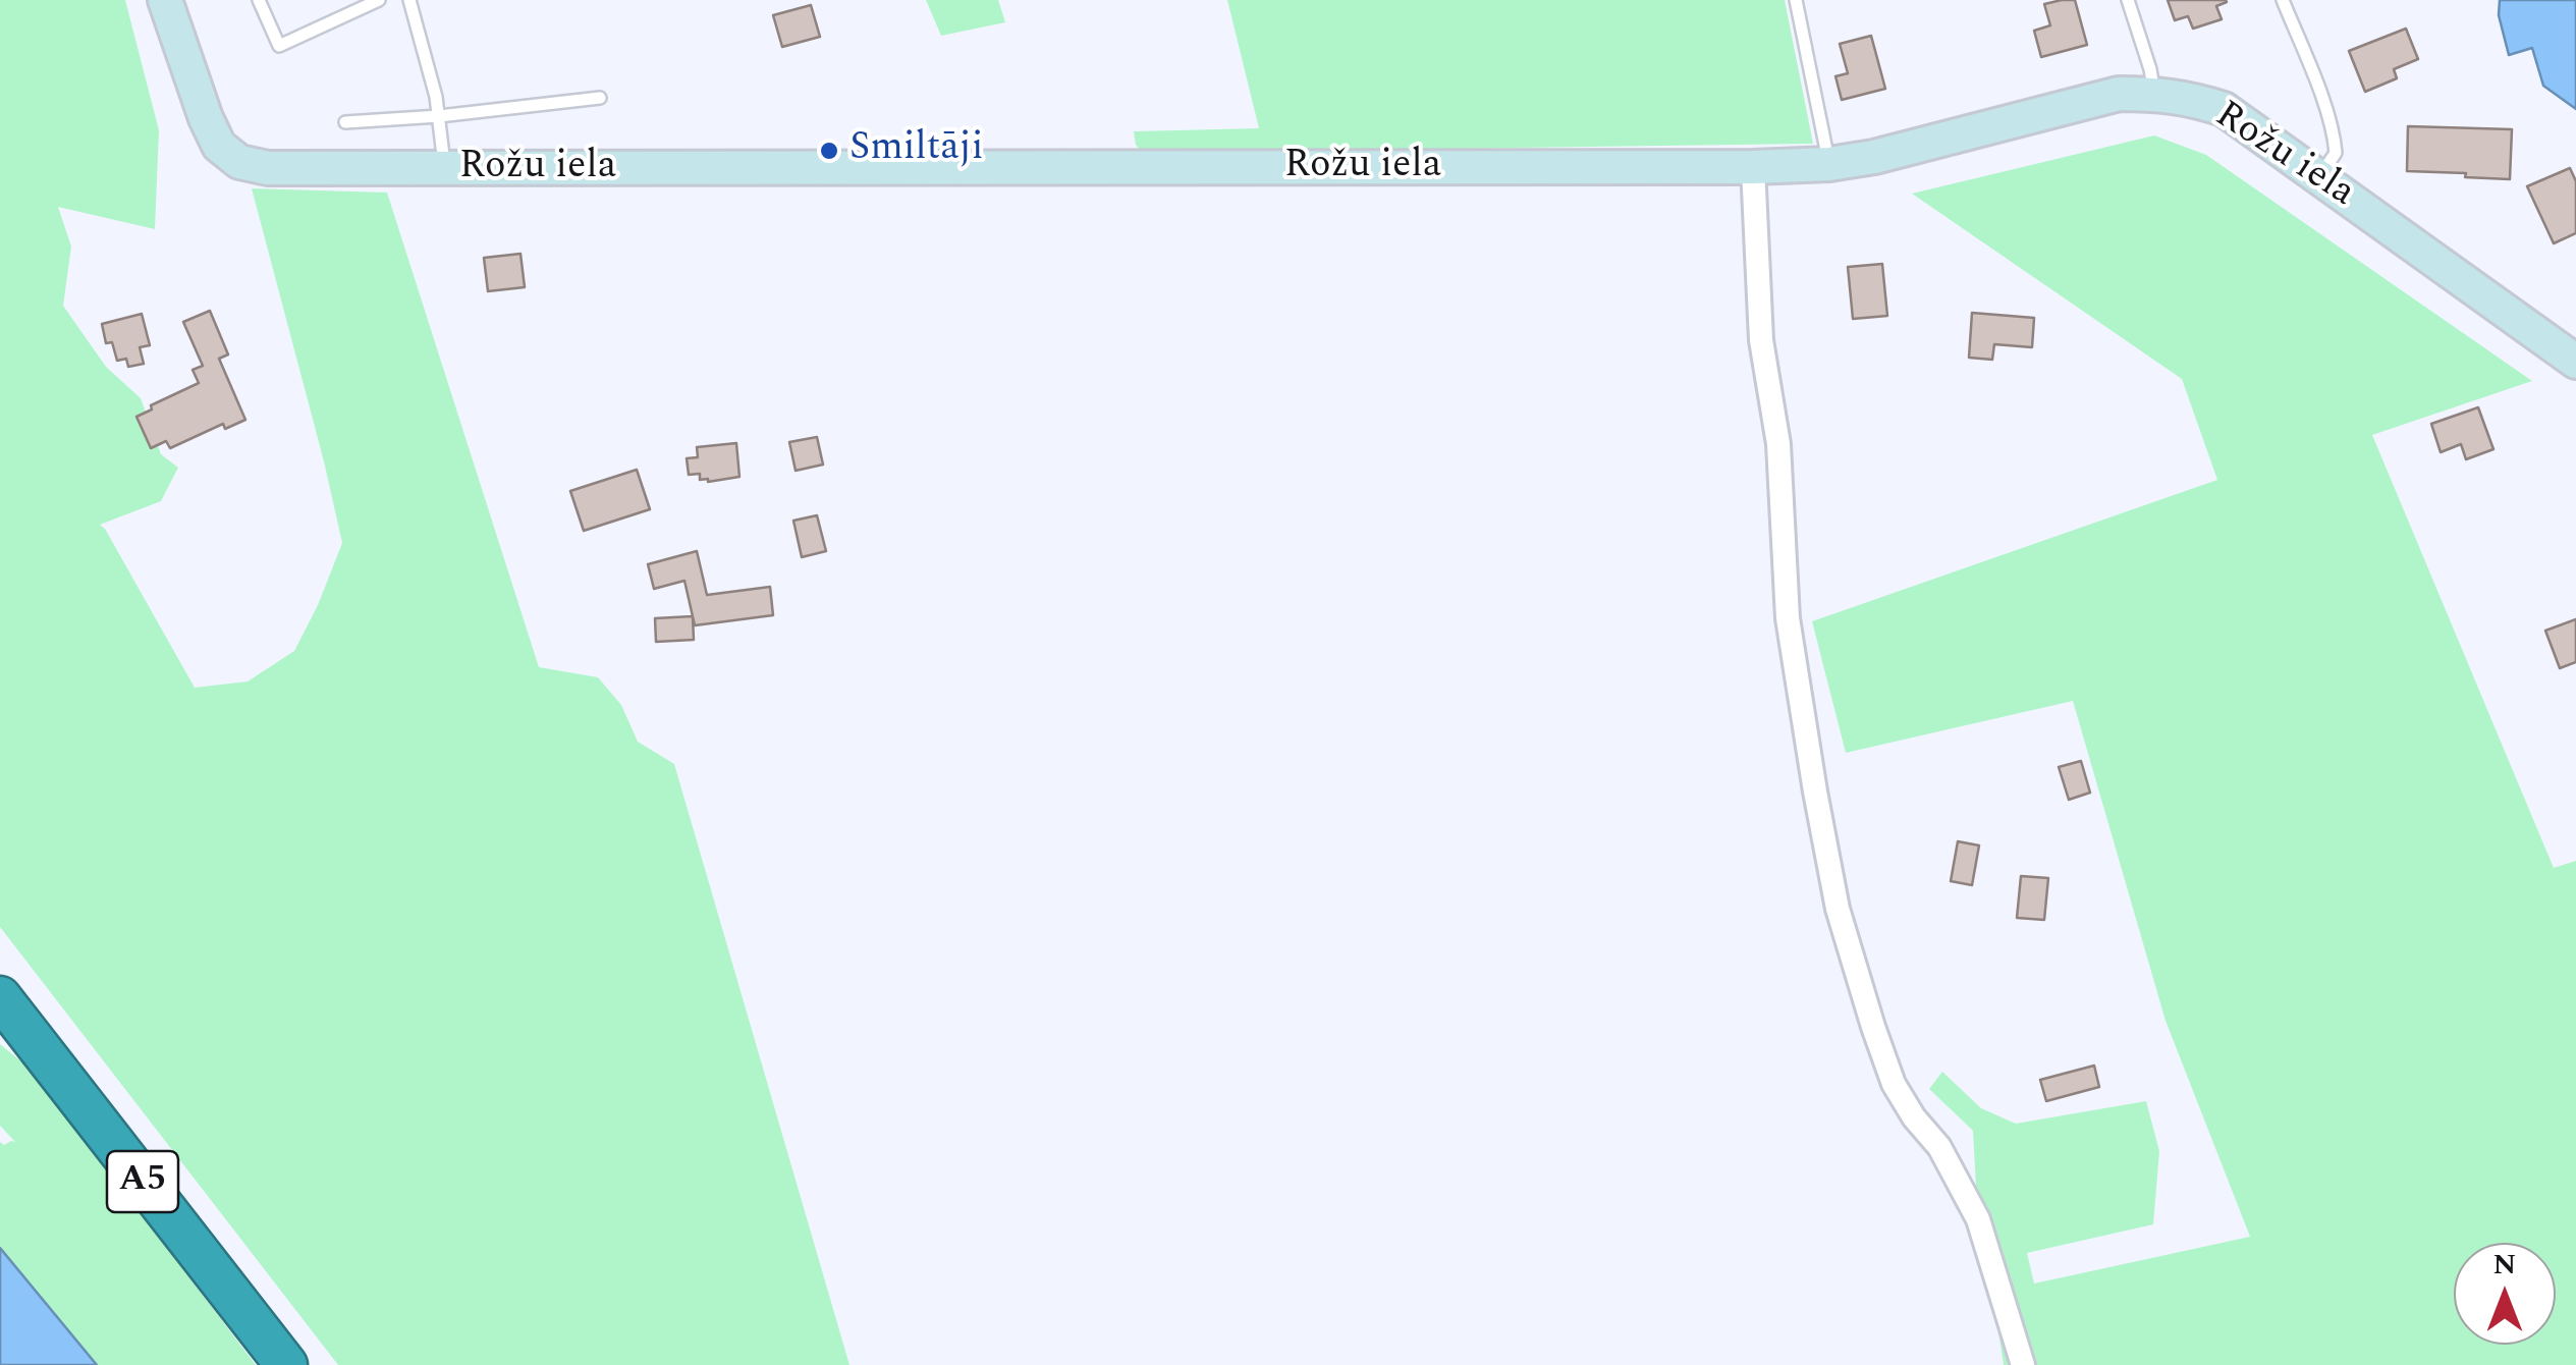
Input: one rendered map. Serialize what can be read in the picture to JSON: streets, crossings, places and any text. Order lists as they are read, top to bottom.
{
  "streets": {
    "highway": ["A5"],
    "street": ["Rožu iela"]
  },
  "places": ["Smiltāji"],
  "north": "top"
}
